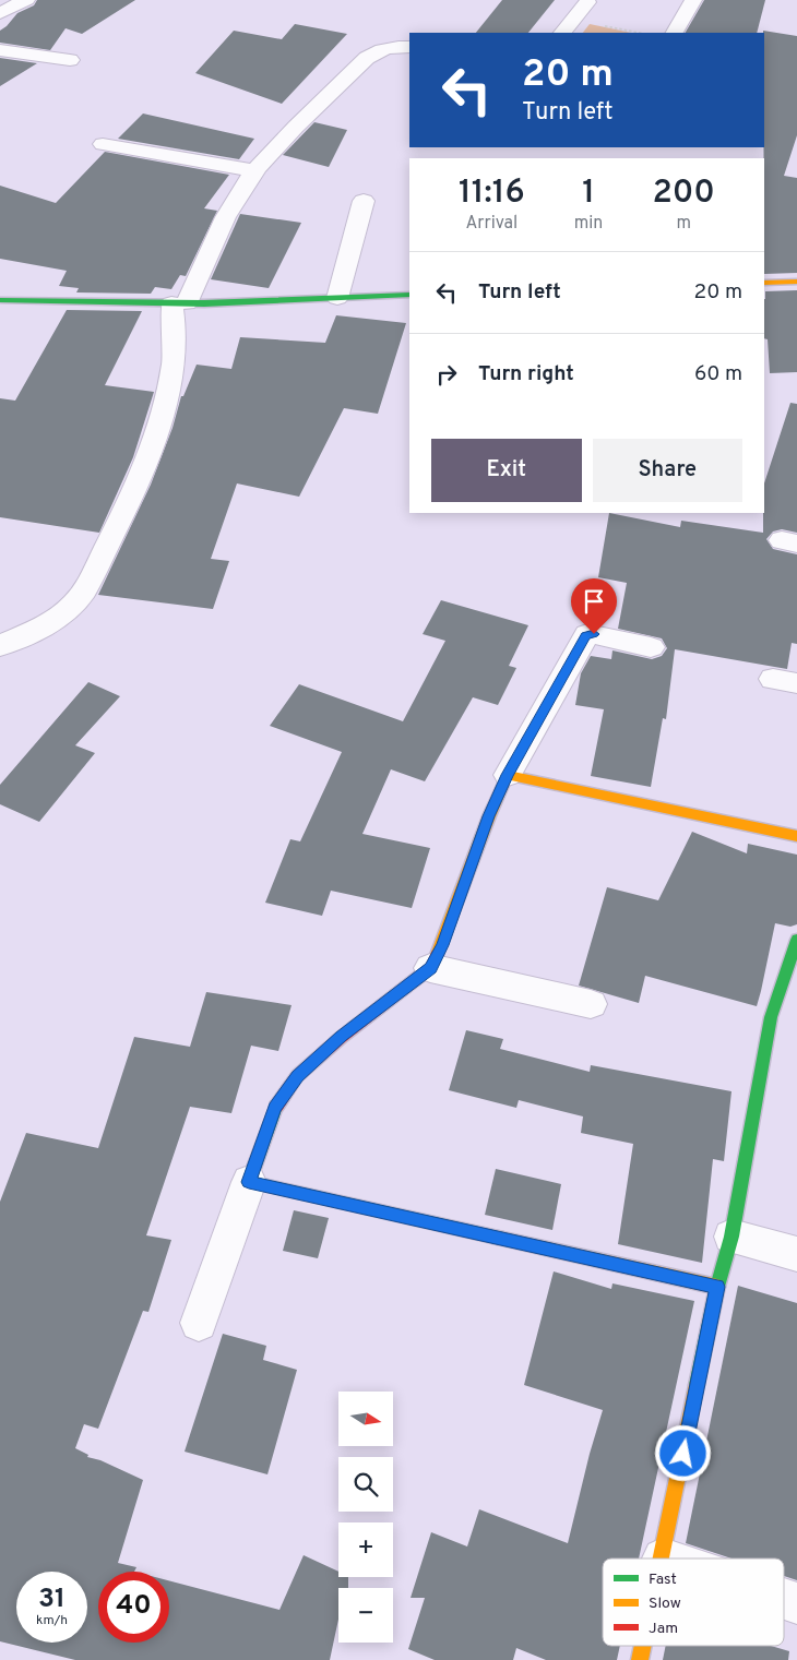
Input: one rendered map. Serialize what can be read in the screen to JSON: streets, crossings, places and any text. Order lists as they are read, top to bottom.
{
  "legend": ["Fast", "Slow", "Jam"],
  "north": "right",
  "page": {
    "turn": ["20 m", "Turn left"],
    "eta": [
      "11:16",
      "Arrival",
      "1",
      "min",
      "200",
      "m"
    ],
    "list": [
      {
        "name": "Turn left",
        "value": "20 m"
      },
      {
        "name": "Turn right",
        "value": "60 m"
      }
    ],
    "buttons": ["Exit", "Share"],
    "map_buttons": ["+", "−"],
    "speed": "31 km/h",
    "limit": "40"
  }
}
